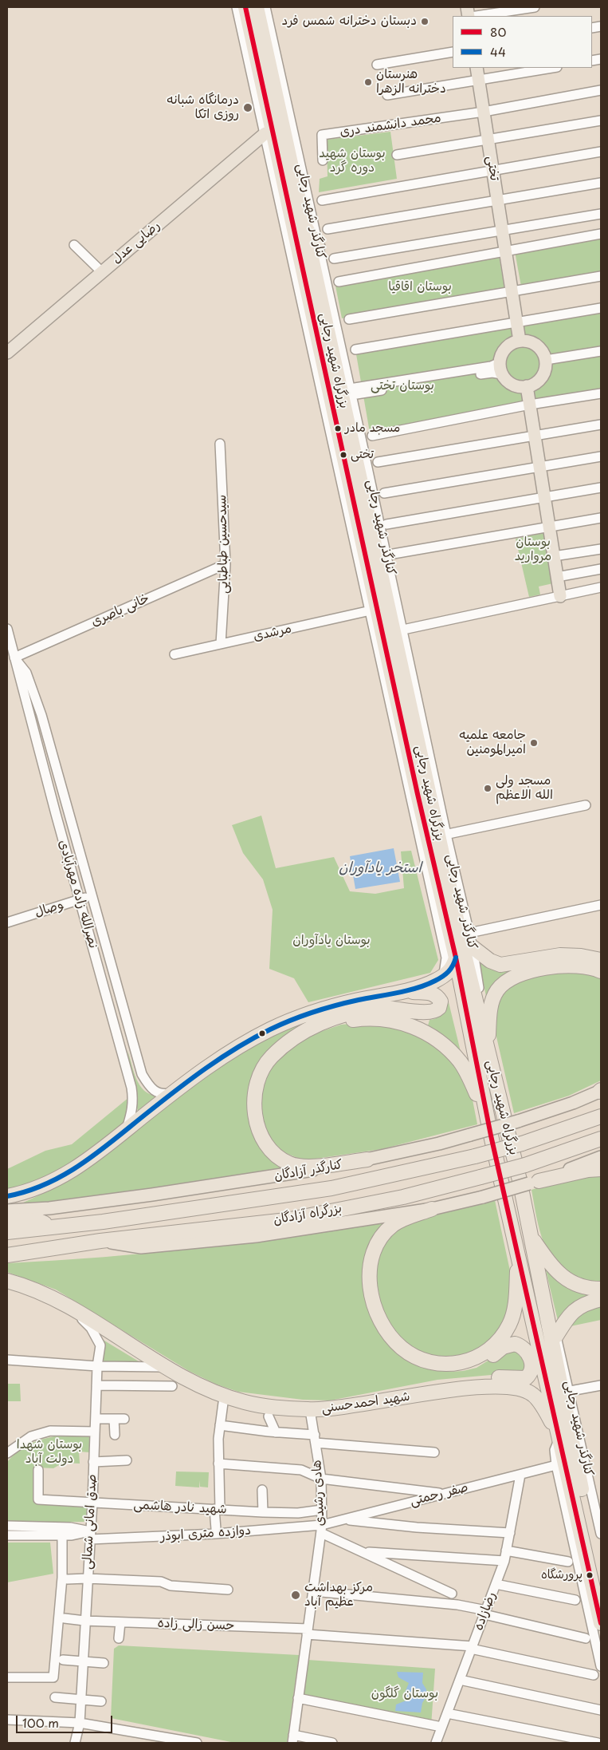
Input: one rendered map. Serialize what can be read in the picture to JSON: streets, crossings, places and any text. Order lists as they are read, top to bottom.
{
  "streets": {
    "highway": ["بزرگراه شهید رجایی", "بزرگراه آزادگان", "شهید احمدحسنی"],
    "main road": ["تختی", "رضایی عدل", "کنارگذر آزادگان"],
    "street": [
      "محمد دانشمند دری",
      "کنارگذر شهید رجایی",
      "سیدحسین طباطبایی",
      "خانی باصری",
      "مرشدی",
      "نصرالله زاده مهرآبادی",
      "وصال",
      "هادی رشیدی",
      "صفر رحمتی",
      "شهید نادر هاشمی",
      "صدق امانی شمالی",
      "دوازده متری ابوذر",
      "رضازاده",
      "حسن زالی زاده"
    ]
  },
  "crossings": [
    ["محمد دانشمند دری", "تختی"],
    ["کنارگذر شهید رجایی", "رضایی عدل"],
    ["کنارگذر شهید رجایی", "بزرگراه شهید رجایی"],
    ["کنارگذر شهید رجایی", "مرشدی"],
    ["کنارگذر شهید رجایی", "شهید احمدحسنی"],
    ["کنارگذر شهید رجایی", "صفر رحمتی"],
    ["بزرگراه شهید رجایی", "شهید احمدحسنی"],
    ["سیدحسین طباطبایی", "خانی باصری"],
    ["سیدحسین طباطبایی", "مرشدی"],
    ["خانی باصری", "نصرالله زاده مهرآبادی"],
    ["نصرالله زاده مهرآبادی", "وصال"],
    ["شهید احمدحسنی", "هادی رشیدی"],
    ["شهید احمدحسنی", "صدق امانی شمالی"],
    ["هادی رشیدی", "صفر رحمتی"],
    ["هادی رشیدی", "شهید نادر هاشمی"],
    ["هادی رشیدی", "دوازده متری ابوذر"],
    ["هادی رشیدی", "حسن زالی زاده"],
    ["صفر رحمتی", "دوازده متری ابوذر"],
    ["صفر رحمتی", "رضازاده"],
    ["شهید نادر هاشمی", "صدق امانی شمالی"],
    ["صدق امانی شمالی", "دوازده متری ابوذر"],
    ["صدق امانی شمالی", "حسن زالی زاده"],
    ["رضازاده", "حسن زالی زاده"]
  ],
  "water": ["استخر یادآوران"],
  "parks": [
    "بوستان شهید دوره گرد",
    "بوستان اقاقیا",
    "بوستان تختی",
    "بوستان مروارید",
    "بوستان یادآوران",
    "بوستان شهدا دولت آباد",
    "بوستان گلگون"
  ],
  "places": [
    "دبستان دخترانه شمس فرد",
    "هنرستان دخترانه الزهرا",
    "درمانگاه شبانه روزی اتکا",
    "مسجد مادر",
    "تختی",
    "جامعه علمیه امیرالمومنین",
    "مسجد ولی الله الاعظم",
    "پرورشگاه",
    "مرکز بهداشت عظیم آباد"
  ],
  "lines": ["transit line 80", "transit line 44"],
  "legend": ["80", "44"],
  "scale_bar": "100 m"
}
